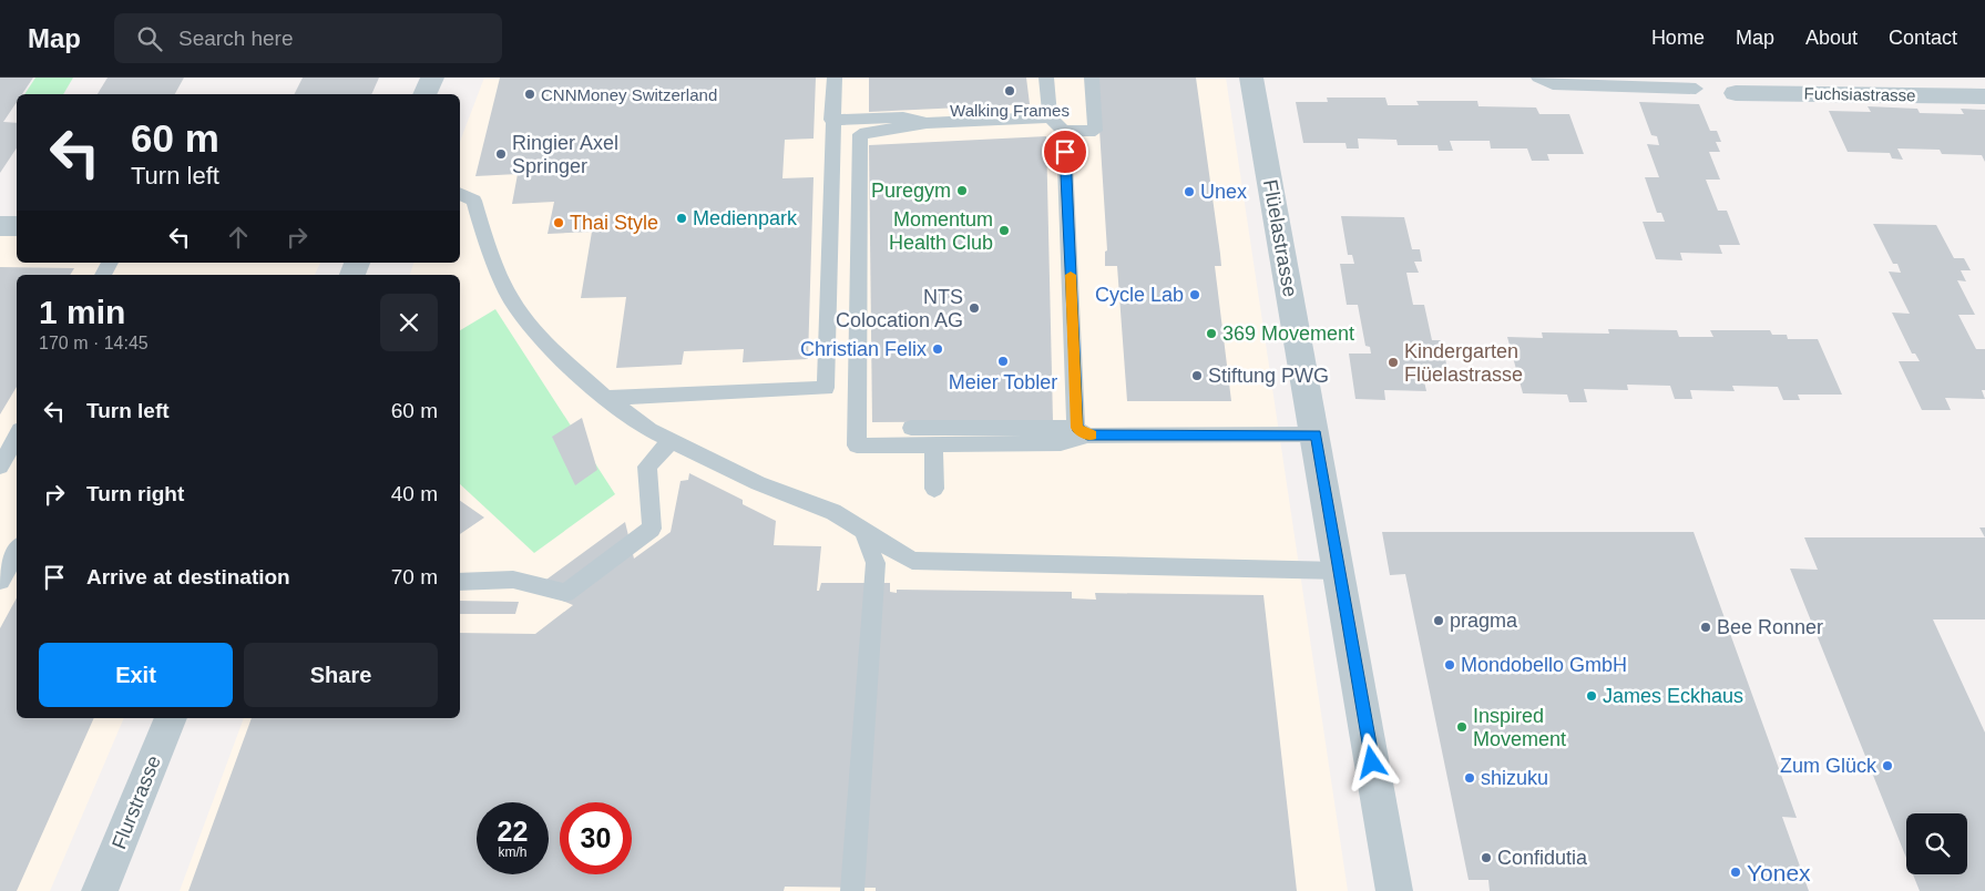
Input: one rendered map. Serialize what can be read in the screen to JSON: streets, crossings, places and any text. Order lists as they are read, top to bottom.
{
  "streets": {
    "street": ["Fuchsiastrasse", "Flüelastrasse", "Flurstrasse"]
  },
  "places": [
    "Walking Frames",
    "CNNMoney Switzerland",
    "Ringier Axel Springer",
    "Puregym",
    "Unex",
    "Medienpark",
    "Thai Style",
    "Momentum Health Club",
    "Cycle Lab",
    "NTS Colocation AG",
    "369 Movement",
    "Christian Felix",
    "Meier Tobler",
    "Kindergarten Flüelastrasse",
    "Stiftung PWG",
    "pragma",
    "Bee Ronner",
    "Mondobello GmbH",
    "James Eckhaus",
    "Inspired Movement",
    "Zum Glück",
    "shizuku",
    "Confidutia",
    "Yonex"
  ],
  "page": {
    "header": "Map",
    "search": "Search here",
    "nav": [
      "Home",
      "Map",
      "About",
      "Contact"
    ],
    "turn": ["60 m", "Turn left"],
    "heading": ["1 min", "170 m · 14:45"],
    "list": [
      {
        "name": "Turn left",
        "value": "60 m"
      },
      {
        "name": "Turn right",
        "value": "40 m"
      },
      {
        "name": "Arrive at destination",
        "value": "70 m"
      }
    ],
    "buttons": ["Exit", "Share"],
    "speed": "22 km/h",
    "limit": "30"
  }
}
